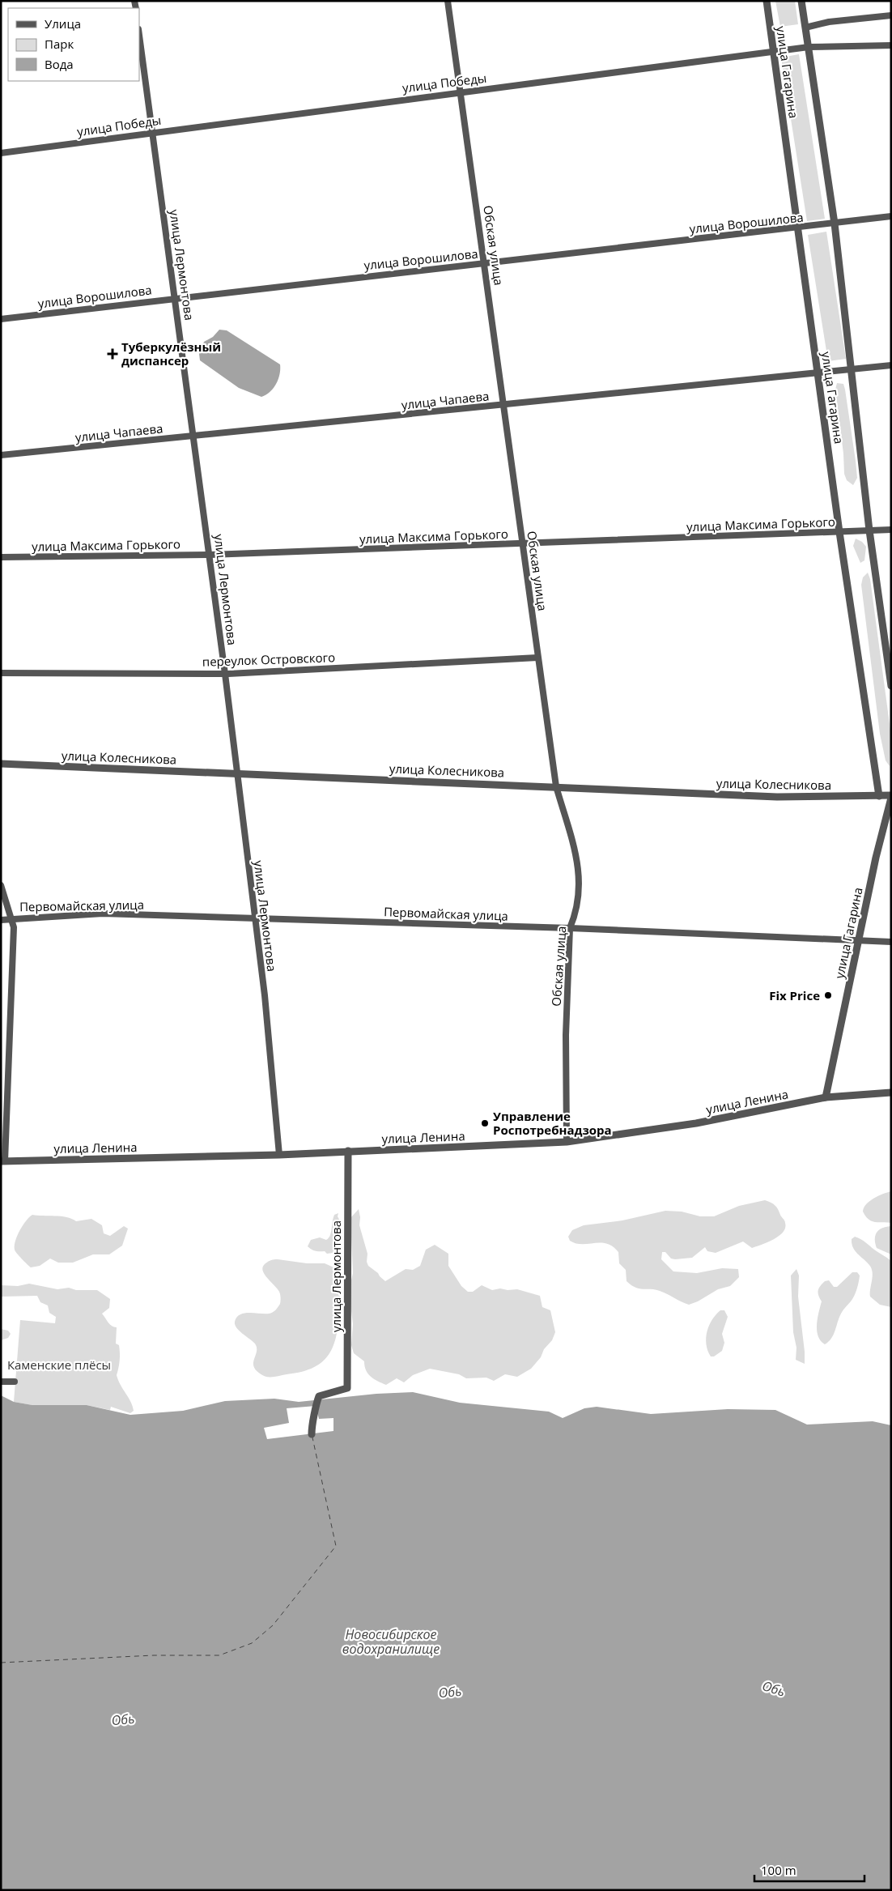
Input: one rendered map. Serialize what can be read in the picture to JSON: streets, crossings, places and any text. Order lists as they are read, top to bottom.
{
  "streets": {
    "street": [
      "улица Гагарина",
      "улица Победы",
      "улица Ворошилова",
      "Обская улица",
      "улица Лермонтова",
      "улица Чапаева",
      "улица Максима Горького",
      "переулок Островского",
      "улица Колесникова",
      "Первомайская улица",
      "улица Ленина"
    ]
  },
  "crossings": [
    ["улица Гагарина", "улица Победы"],
    ["улица Гагарина", "улица Ворошилова"],
    ["улица Гагарина", "улица Чапаева"],
    ["улица Гагарина", "улица Максима Горького"],
    ["улица Гагарина", "улица Колесникова"],
    ["улица Гагарина", "Первомайская улица"],
    ["улица Гагарина", "улица Ленина"],
    ["улица Победы", "Обская улица"],
    ["улица Победы", "улица Лермонтова"],
    ["улица Ворошилова", "Обская улица"],
    ["улица Ворошилова", "улица Лермонтова"],
    ["Обская улица", "улица Чапаева"],
    ["Обская улица", "улица Максима Горького"],
    ["Обская улица", "переулок Островского"],
    ["Обская улица", "улица Колесникова"],
    ["Обская улица", "Первомайская улица"],
    ["Обская улица", "улица Ленина"],
    ["улица Лермонтова", "улица Чапаева"],
    ["улица Лермонтова", "улица Максима Горького"],
    ["улица Лермонтова", "переулок Островского"],
    ["улица Лермонтова", "улица Колесникова"],
    ["улица Лермонтова", "Первомайская улица"],
    ["улица Лермонтова", "улица Ленина"]
  ],
  "water": ["Новосибирское водохранилище", "Обь"],
  "parks": ["Каменские плёсы"],
  "places": {
    "health": ["Туберкулёзный диспансер"],
    "other": ["Fix Price", "Управление Роспотребнадзора"]
  },
  "legend": ["Улица", "Парк", "Вода"],
  "scale_bar": "100 m"
}
